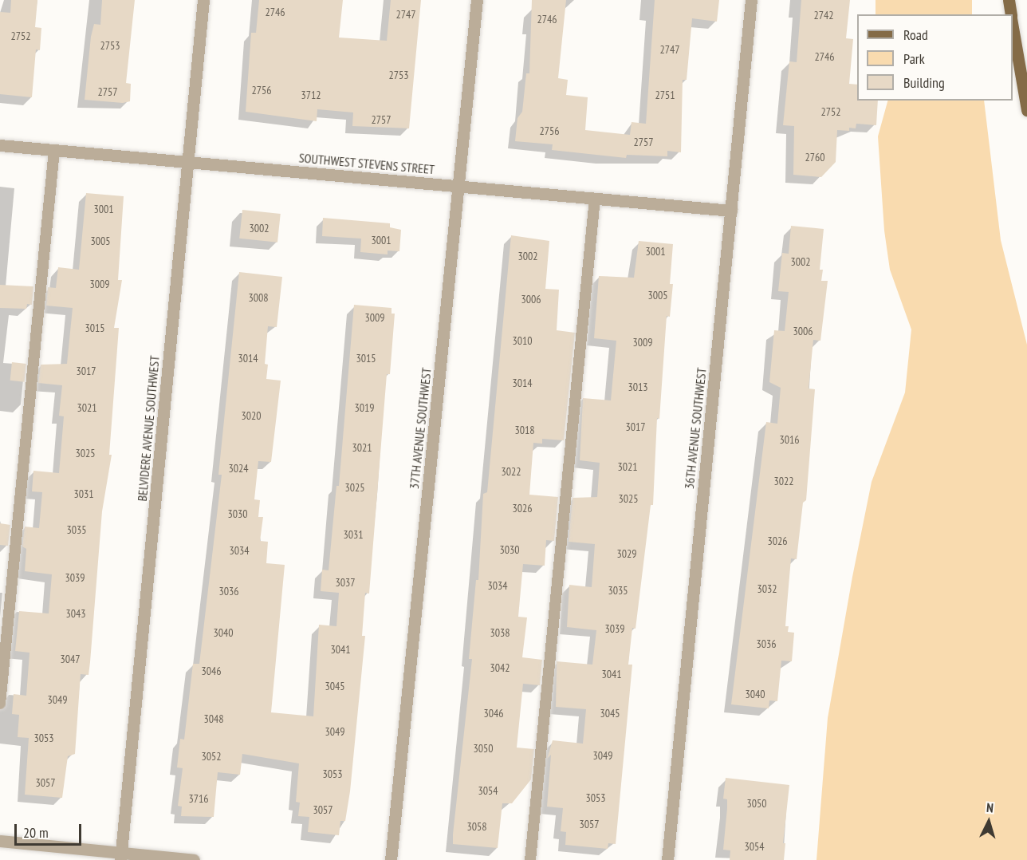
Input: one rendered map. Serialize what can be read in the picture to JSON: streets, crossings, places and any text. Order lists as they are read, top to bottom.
{
  "streets": {
    "street": [
      "SOUTHWEST STEVENS STREET",
      "BELVIDERE AVENUE SOUTHWEST",
      "37TH AVENUE SOUTHWEST",
      "36TH AVENUE SOUTHWEST"
    ]
  },
  "crossings": [
    ["SOUTHWEST STEVENS STREET", "BELVIDERE AVENUE SOUTHWEST"],
    ["SOUTHWEST STEVENS STREET", "37TH AVENUE SOUTHWEST"],
    ["SOUTHWEST STEVENS STREET", "36TH AVENUE SOUTHWEST"]
  ],
  "house_numbers": [
    "2746",
    "2747",
    "2742",
    "2746",
    "2752",
    "2753",
    "2747",
    "2746",
    "2753",
    "2756",
    "2757",
    "3712",
    "2751",
    "2752",
    "2757",
    "2756",
    "2757",
    "2760",
    "3001",
    "3002",
    "3001",
    "3005",
    "3001",
    "3002",
    "3002",
    "3009",
    "3005",
    "3008",
    "3006",
    "3009",
    "3015",
    "3006",
    "3010",
    "3009",
    "3014",
    "3015",
    "3017",
    "3014",
    "3013",
    "3021",
    "3019",
    "3020",
    "3017",
    "3018",
    "3016",
    "3021",
    "3025",
    "3021",
    "3024",
    "3022",
    "3022",
    "3025",
    "3031",
    "3025",
    "3026",
    "3030",
    "3035",
    "3031",
    "3026",
    "3030",
    "3034",
    "3029",
    "3039",
    "3037",
    "3034",
    "3032",
    "3035",
    "3036",
    "3043",
    "3039",
    "3040",
    "3038",
    "3036",
    "3041",
    "3047",
    "3042",
    "3046",
    "3041",
    "3045",
    "3040",
    "3049",
    "3046",
    "3045",
    "3048",
    "3049",
    "3053",
    "3050",
    "3049",
    "3052",
    "3053",
    "3057",
    "3054",
    "3053",
    "3716",
    "3050",
    "3057",
    "3057",
    "3058",
    "3054"
  ],
  "legend": ["Road", "Park", "Building"],
  "scale_bar": "20 m",
  "north": "top"
}
